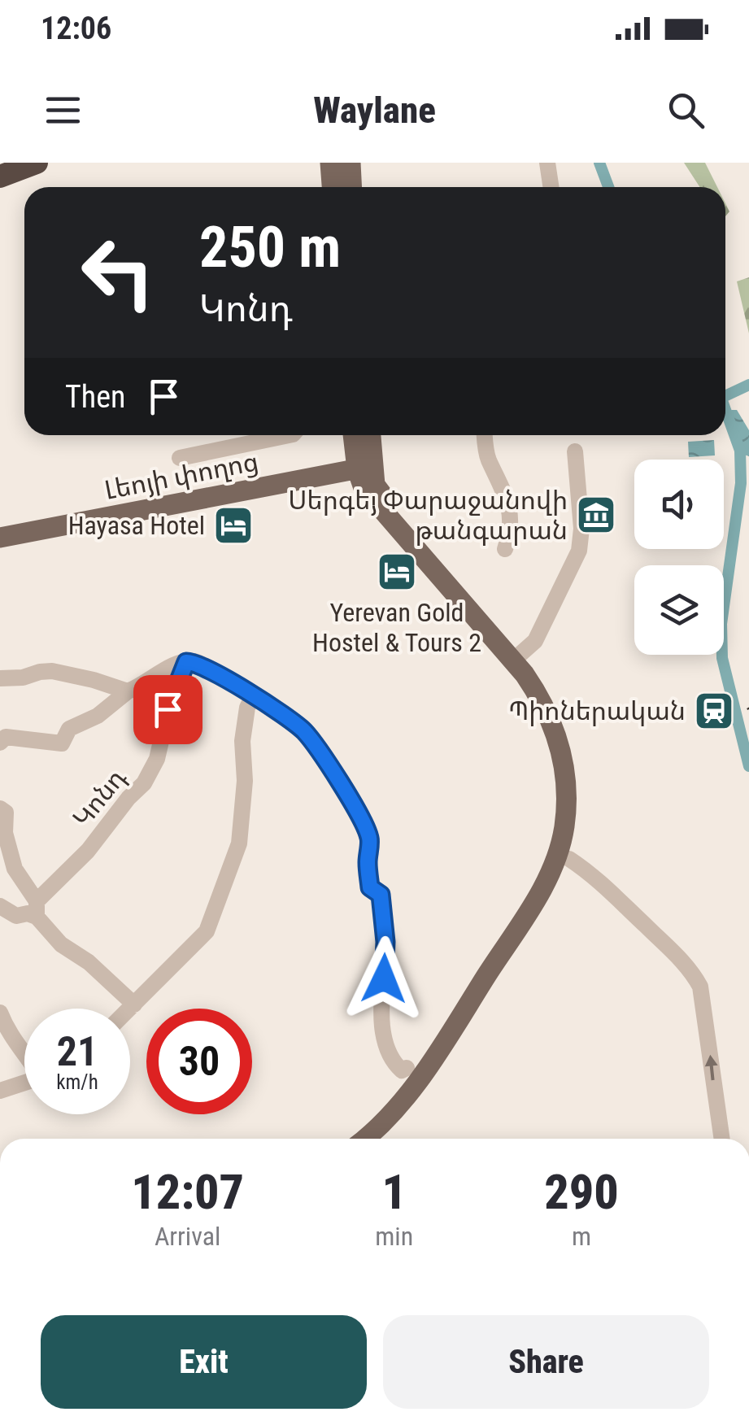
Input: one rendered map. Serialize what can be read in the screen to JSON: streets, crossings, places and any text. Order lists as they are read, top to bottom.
{
  "streets": {
    "main road": ["Լեոյի փողոց"],
    "street": ["Կոնդ"]
  },
  "places": {
    "museum": ["Սերգեյ Փարաջանովի թանգարան"],
    "hotel": ["Hayasa Hotel", "Yerevan Gold Hostel & Tours 2"],
    "station": ["Պիոներական"]
  },
  "page": {
    "status": "12:06",
    "header": "Waylane",
    "turn": ["250 m", "Կոնդ"],
    "then": "Then",
    "speed": "21 km/h",
    "limit": "30",
    "eta": [
      "12:07",
      "Arrival",
      "1",
      "min",
      "290",
      "m"
    ],
    "buttons": ["Exit", "Share"]
  }
}
